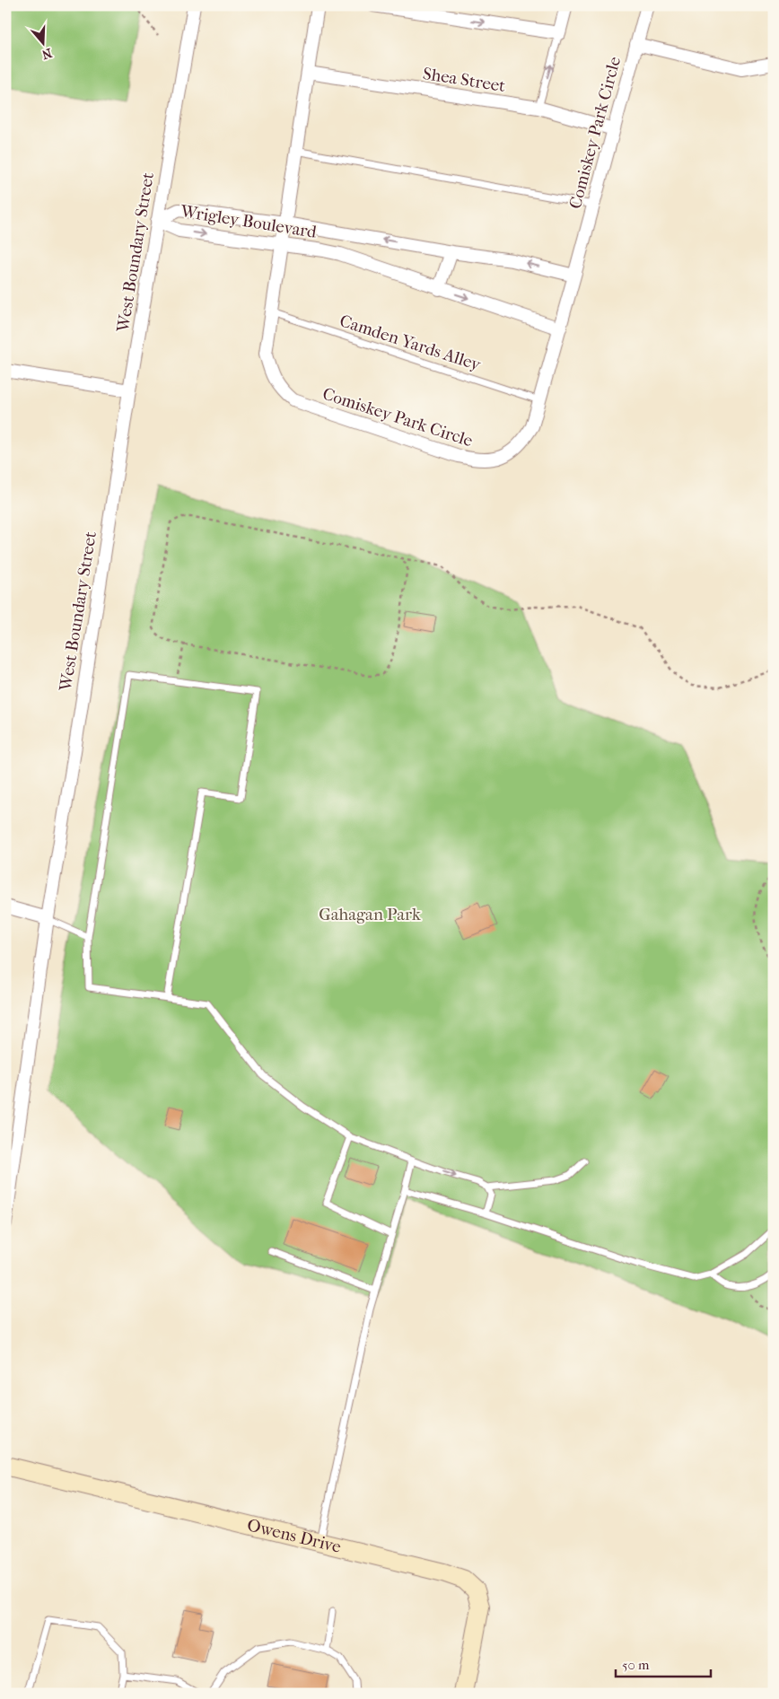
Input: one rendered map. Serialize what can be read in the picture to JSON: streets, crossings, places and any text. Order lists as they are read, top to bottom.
{
  "streets": {
    "street": [
      "Shea Street",
      "Comiskey Park Circle",
      "Wrigley Boulevard",
      "West Boundary Street",
      "Owens Drive"
    ],
    "lane": ["Camden Yards Alley"]
  },
  "crossings": [
    ["Shea Street", "Comiskey Park Circle"],
    ["Comiskey Park Circle", "Wrigley Boulevard"],
    ["Comiskey Park Circle", "Camden Yards Alley"],
    ["Wrigley Boulevard", "West Boundary Street"]
  ],
  "parks": ["Gahagan Park"],
  "scale_bar": "50 m",
  "north": "bottom"
}
